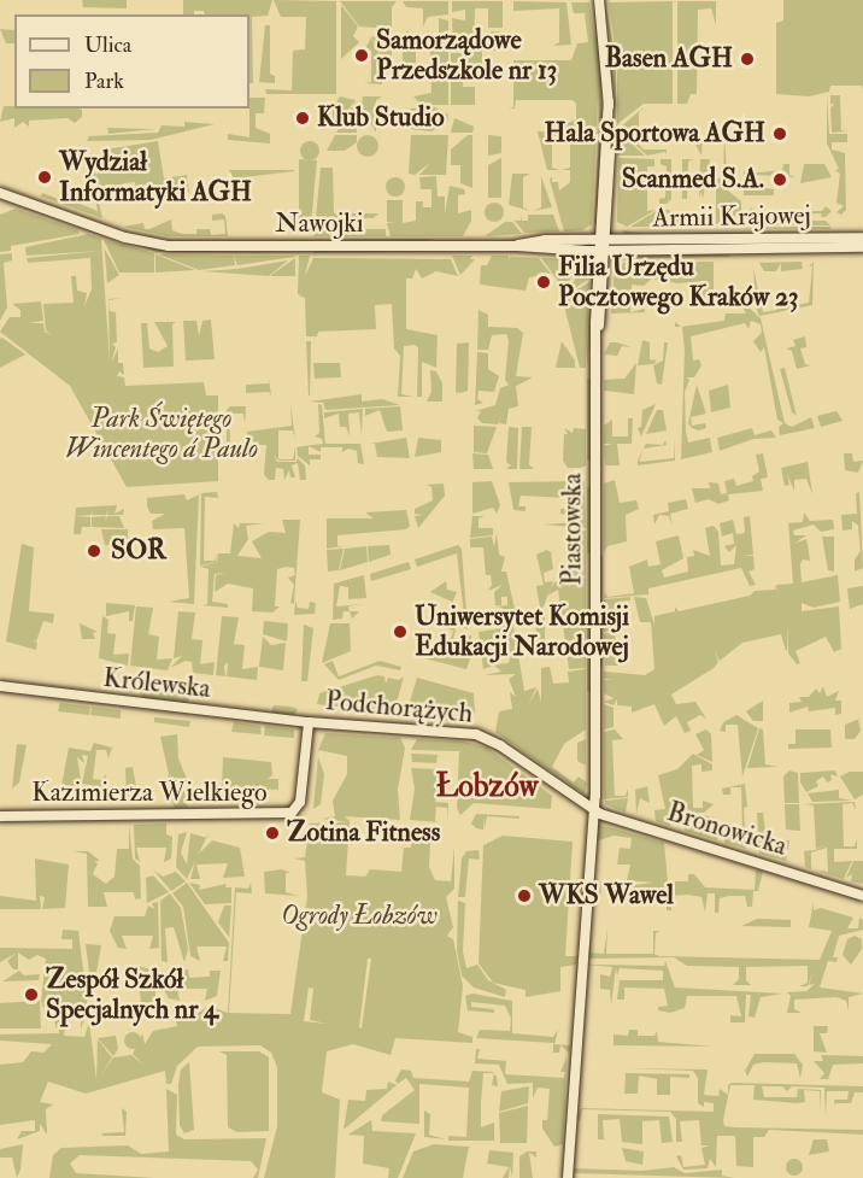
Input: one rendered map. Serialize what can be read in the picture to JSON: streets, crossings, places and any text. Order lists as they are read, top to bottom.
{
  "streets": {
    "street": [
      "Armii Krajowej",
      "Nawojki",
      "Piastowska",
      "Królewska",
      "Podchorążych",
      "Kazimierza Wielkiego",
      "Bronowicka"
    ]
  },
  "crossings": [
    ["Armii Krajowej", "Nawojki"],
    ["Armii Krajowej", "Piastowska"],
    ["Nawojki", "Piastowska"],
    ["Piastowska", "Podchorążych"],
    ["Piastowska", "Bronowicka"],
    ["Królewska", "Podchorążych"],
    ["Królewska", "Kazimierza Wielkiego"],
    ["Podchorążych", "Kazimierza Wielkiego"],
    ["Podchorążych", "Bronowicka"]
  ],
  "districts": ["Łobzów"],
  "parks": ["Park Świętego Wincentego á Paulo", "Ogrody Łobzów"],
  "places": [
    "Samorządowe Przedszkole nr 13",
    "Basen AGH",
    "Klub Studio",
    "Hala Sportowa AGH",
    "Wydział Informatyki AGH",
    "Scanmed S.A.",
    "Filia Urzędu Pocztowego Kraków 23",
    "SOR",
    "Uniwersytet Komisji Edukacji Narodowej",
    "Zotina Fitness",
    "WKS Wawel",
    "Zespół Szkół Specjalnych nr 4"
  ],
  "legend": ["Ulica", "Park"]
}
